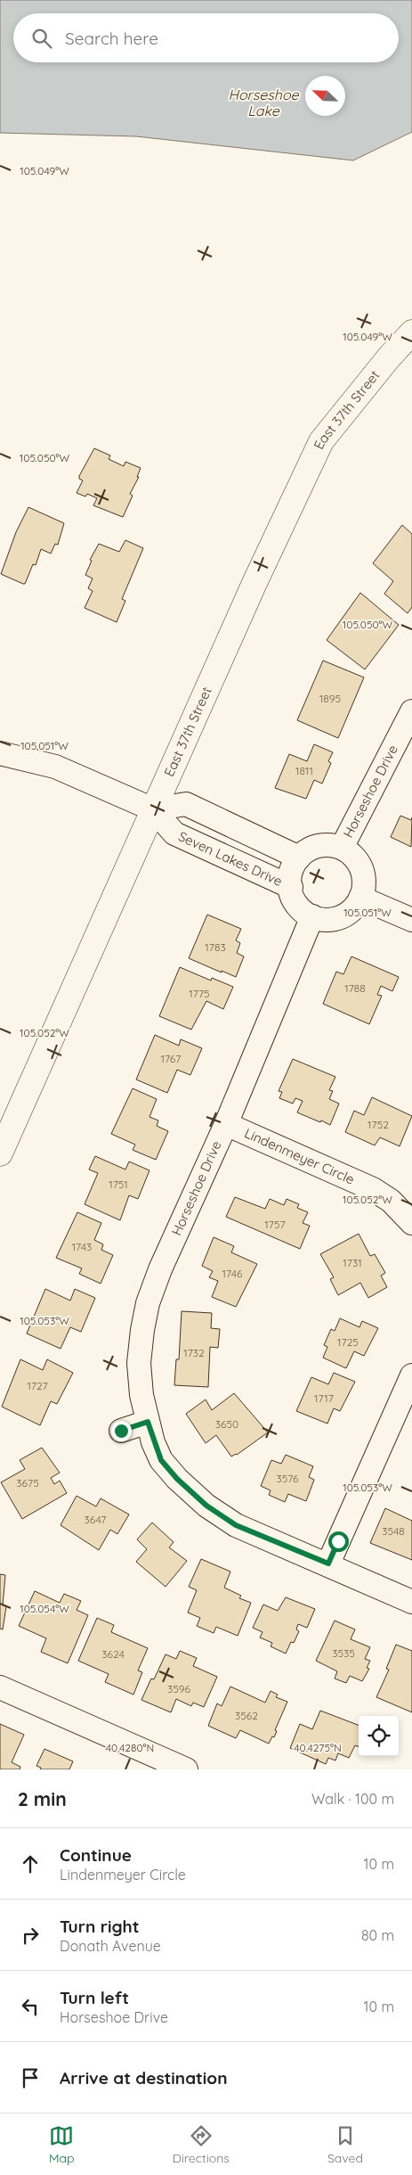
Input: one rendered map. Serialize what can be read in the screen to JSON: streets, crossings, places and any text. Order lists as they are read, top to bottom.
{
  "streets": {
    "main road": ["East 37th Street"],
    "street": ["Horseshoe Drive", "Seven Lakes Drive", "Lindenmeyer Circle"]
  },
  "crossings": [
    ["East 37th Street", "Seven Lakes Drive"],
    ["Horseshoe Drive", "Seven Lakes Drive"],
    ["Horseshoe Drive", "Lindenmeyer Circle"]
  ],
  "water": ["Horseshoe Lake"],
  "house_numbers": [
    "1895",
    "1811",
    "1783",
    "1788",
    "1775",
    "1767",
    "1752",
    "1751",
    "1757",
    "1743",
    "1731",
    "1746",
    "1725",
    "1732",
    "1727",
    "1717",
    "3650",
    "3576",
    "3675",
    "3647",
    "3548",
    "3535",
    "3624",
    "3596",
    "3562"
  ],
  "north": "top left",
  "page": {
    "search": "Search here",
    "heading": ["2 min", "Walk · 100 m"],
    "list": [
      ["Continue", "Lindenmeyer Circle", "10 m"],
      ["Turn right", "Donath Avenue", "80 m"],
      ["Turn left", "Horseshoe Drive", "10 m"],
      "Arrive at destination"
    ],
    "nav": ["Map", "Directions", "Saved"]
  },
  "coordinates": [
    "105.049°W",
    "105.050°W",
    "105.051°W",
    "105.052°W",
    "105.053°W",
    "105.054°W",
    "40.4280°N",
    "40.4275°N"
  ]
}
